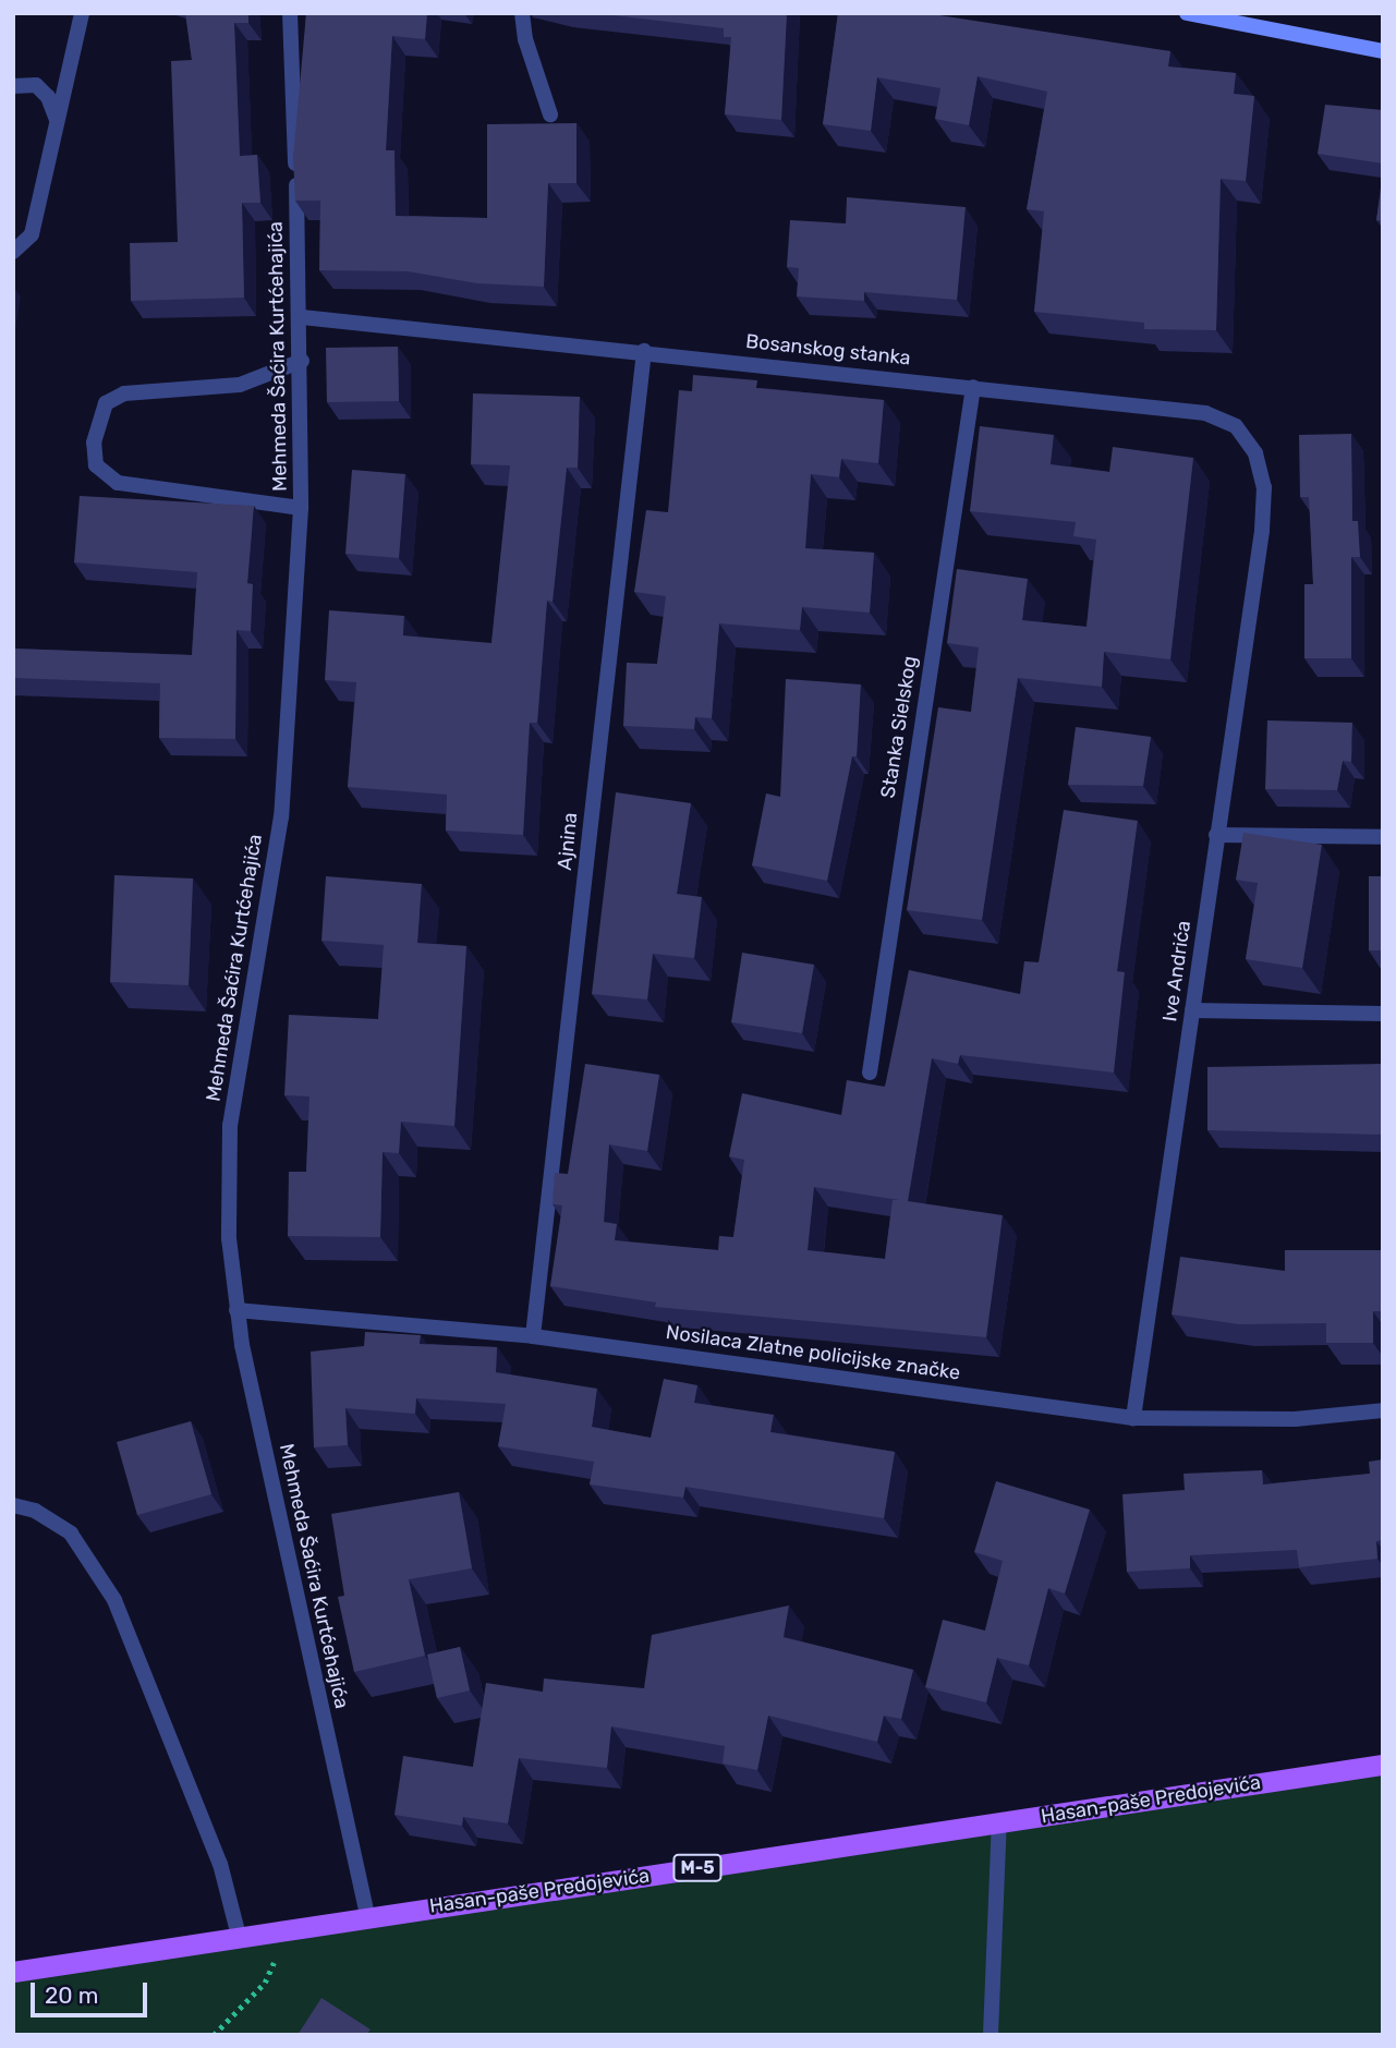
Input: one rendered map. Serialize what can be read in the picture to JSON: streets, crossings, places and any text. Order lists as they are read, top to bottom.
{
  "streets": {
    "main road": ["Hasan-paše Predojevića", "M-5"],
    "street": [
      "Bosanskog stanka",
      "Mehmeda Šaćira Kurtćehajića",
      "Stanka Sielskog",
      "Ajnina",
      "Ive Andrića",
      "Nosilaca Zlatne policijske značke"
    ]
  },
  "crossings": [
    ["Bosanskog stanka", "Mehmeda Šaćira Kurtćehajića"],
    ["Bosanskog stanka", "Stanka Sielskog"],
    ["Bosanskog stanka", "Ajnina"],
    ["Bosanskog stanka", "Ive Andrića"],
    ["Mehmeda Šaćira Kurtćehajića", "Nosilaca Zlatne policijske značke"],
    ["Mehmeda Šaćira Kurtćehajića", "Hasan-paše Predojevića"],
    ["Ajnina", "Nosilaca Zlatne policijske značke"],
    ["Ive Andrića", "Nosilaca Zlatne policijske značke"]
  ],
  "scale_bar": "20 m"
}
